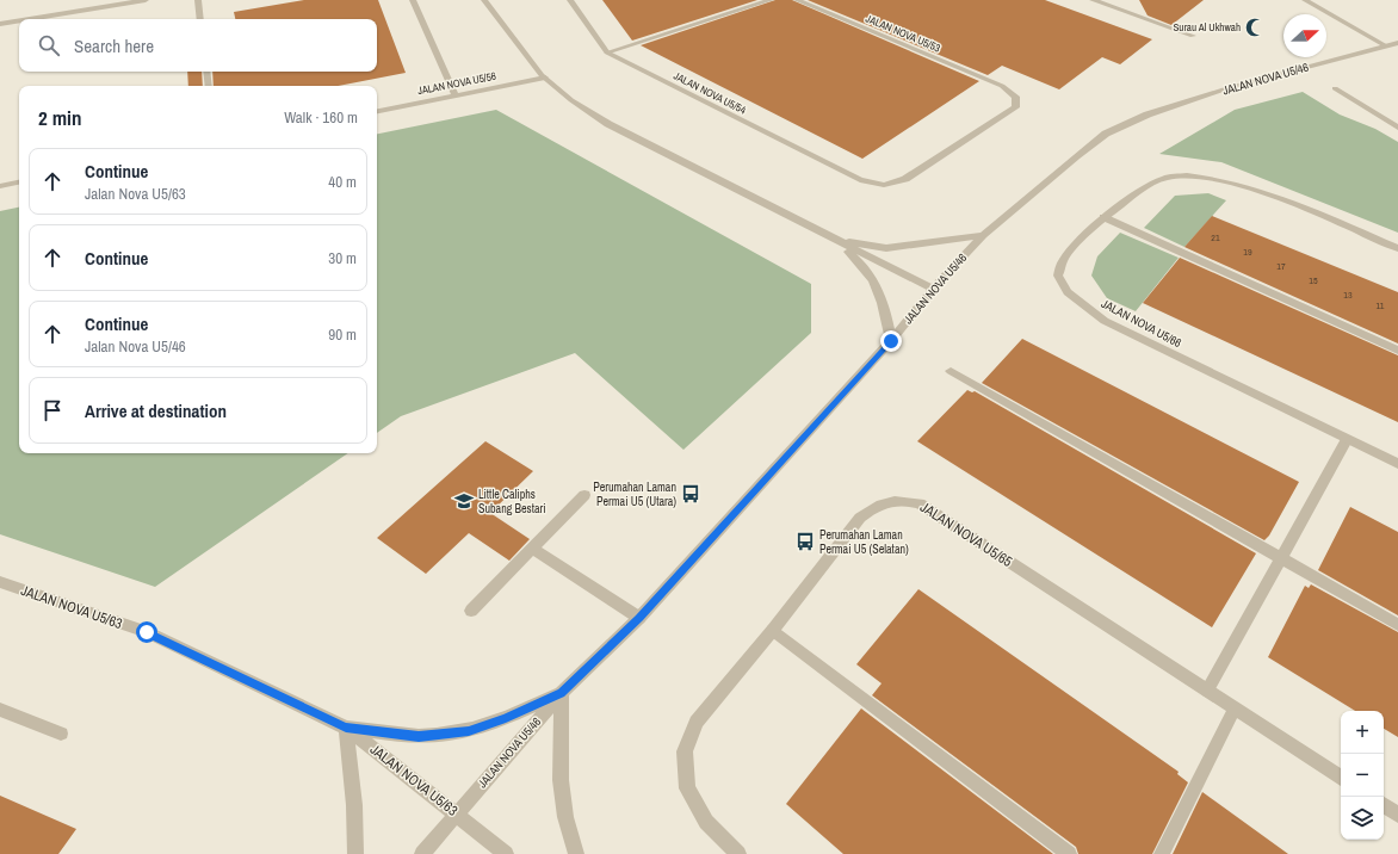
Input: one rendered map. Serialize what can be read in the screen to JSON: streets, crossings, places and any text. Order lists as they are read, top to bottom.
{
  "streets": {
    "street": [
      "JALAN NOVA U5/53",
      "JALAN NOVA U5/46",
      "JALAN NOVA U5/56",
      "JALAN NOVA U5/54",
      "JALAN NOVA U5/66",
      "JALAN NOVA U5/65",
      "JALAN NOVA U5/63"
    ]
  },
  "crossings": [
    ["JALAN NOVA U5/53", "JALAN NOVA U5/54"],
    ["JALAN NOVA U5/46", "JALAN NOVA U5/63"]
  ],
  "places": {
    "mosque": ["Surau Al Ukhwah"],
    "bus stop": ["Perumahan Laman Permai U5 (Utara)", "Perumahan Laman Permai U5 (Selatan)"],
    "school or university": ["Little Caliphs Subang Bestari"]
  },
  "house_numbers": [
    "21",
    "19",
    "17",
    "15",
    "13",
    "11"
  ],
  "north": "right",
  "page": {
    "search": "Search here",
    "heading": ["2 min", "Walk · 160 m"],
    "list": [
      ["Continue", "Jalan Nova U5/63", "40 m"],
      ["Continue", "30 m"],
      ["Continue", "Jalan Nova U5/46", "90 m"],
      "Arrive at destination"
    ],
    "map_buttons": ["+", "−"]
  }
}
